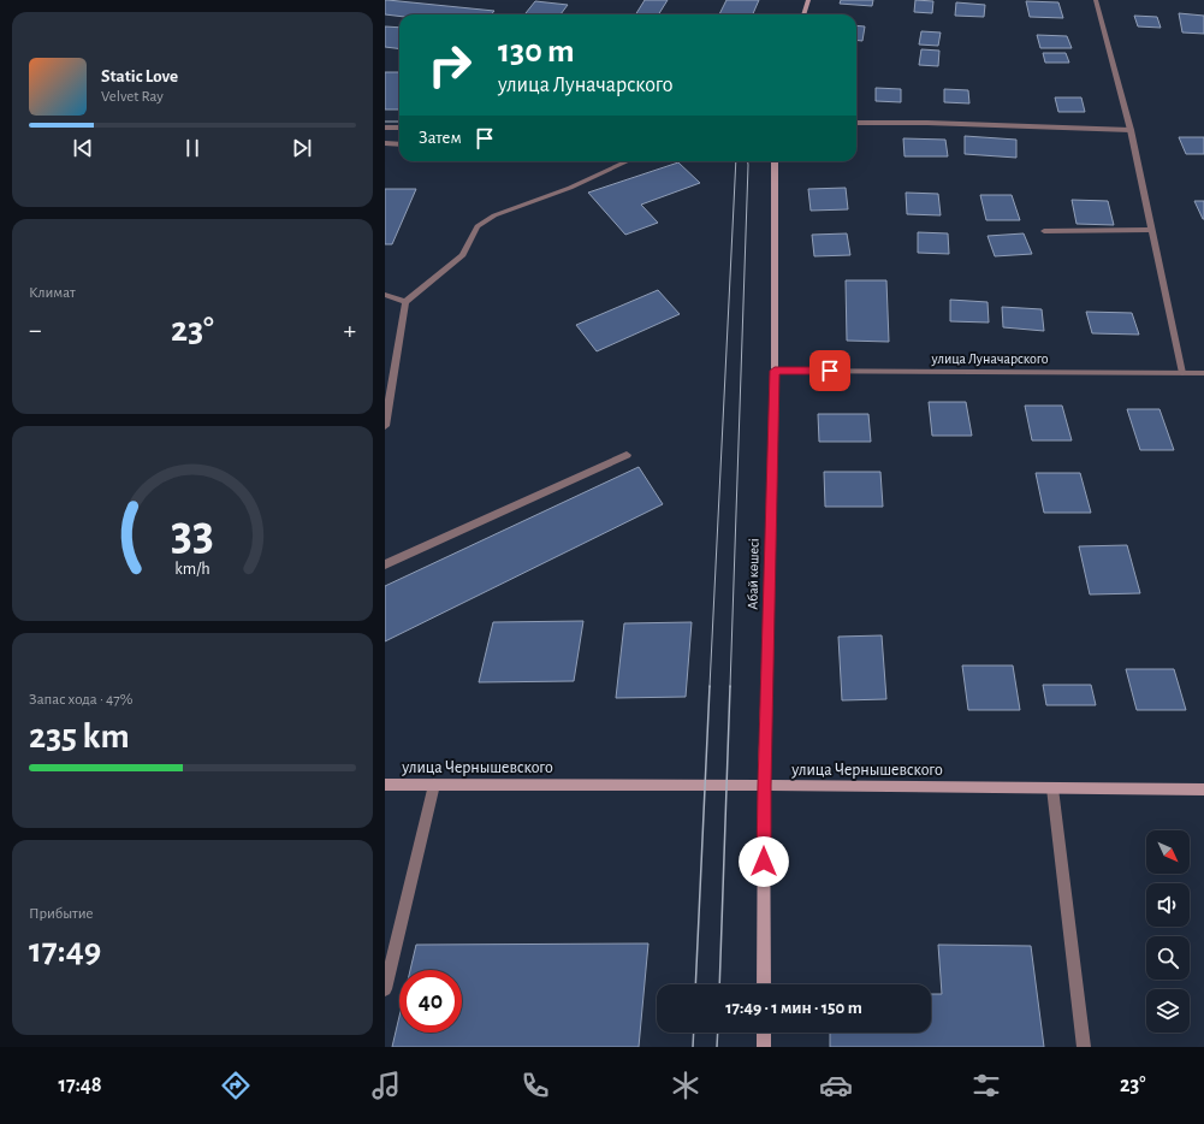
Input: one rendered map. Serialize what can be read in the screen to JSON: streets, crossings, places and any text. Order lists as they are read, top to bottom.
{
  "streets": {
    "street": ["улица Луначарского", "Абай көшесі", "улица Чернышевского"]
  },
  "crossings": [
    ["улица Луначарского", "Абай көшесі"],
    ["Абай көшесі", "улица Чернышевского"]
  ],
  "north": "bottom right",
  "page": {
    "turn": ["130 m", "улица Луначарского"],
    "song": ["Static Love", "Velvet Ray"],
    "then": "Затем",
    "tile": [
      "Климат",
      ["Запас хода · 47%", "235 km"],
      ["Прибытие", "17:49"]
    ],
    "heat": ["−", "23°", "+"],
    "limit": "40",
    "trip": "17:49 · 1 мин · 150 m",
    "tabs": ["17:48", "23°"],
    "gauge": ["33", "km/h"]
  }
}
